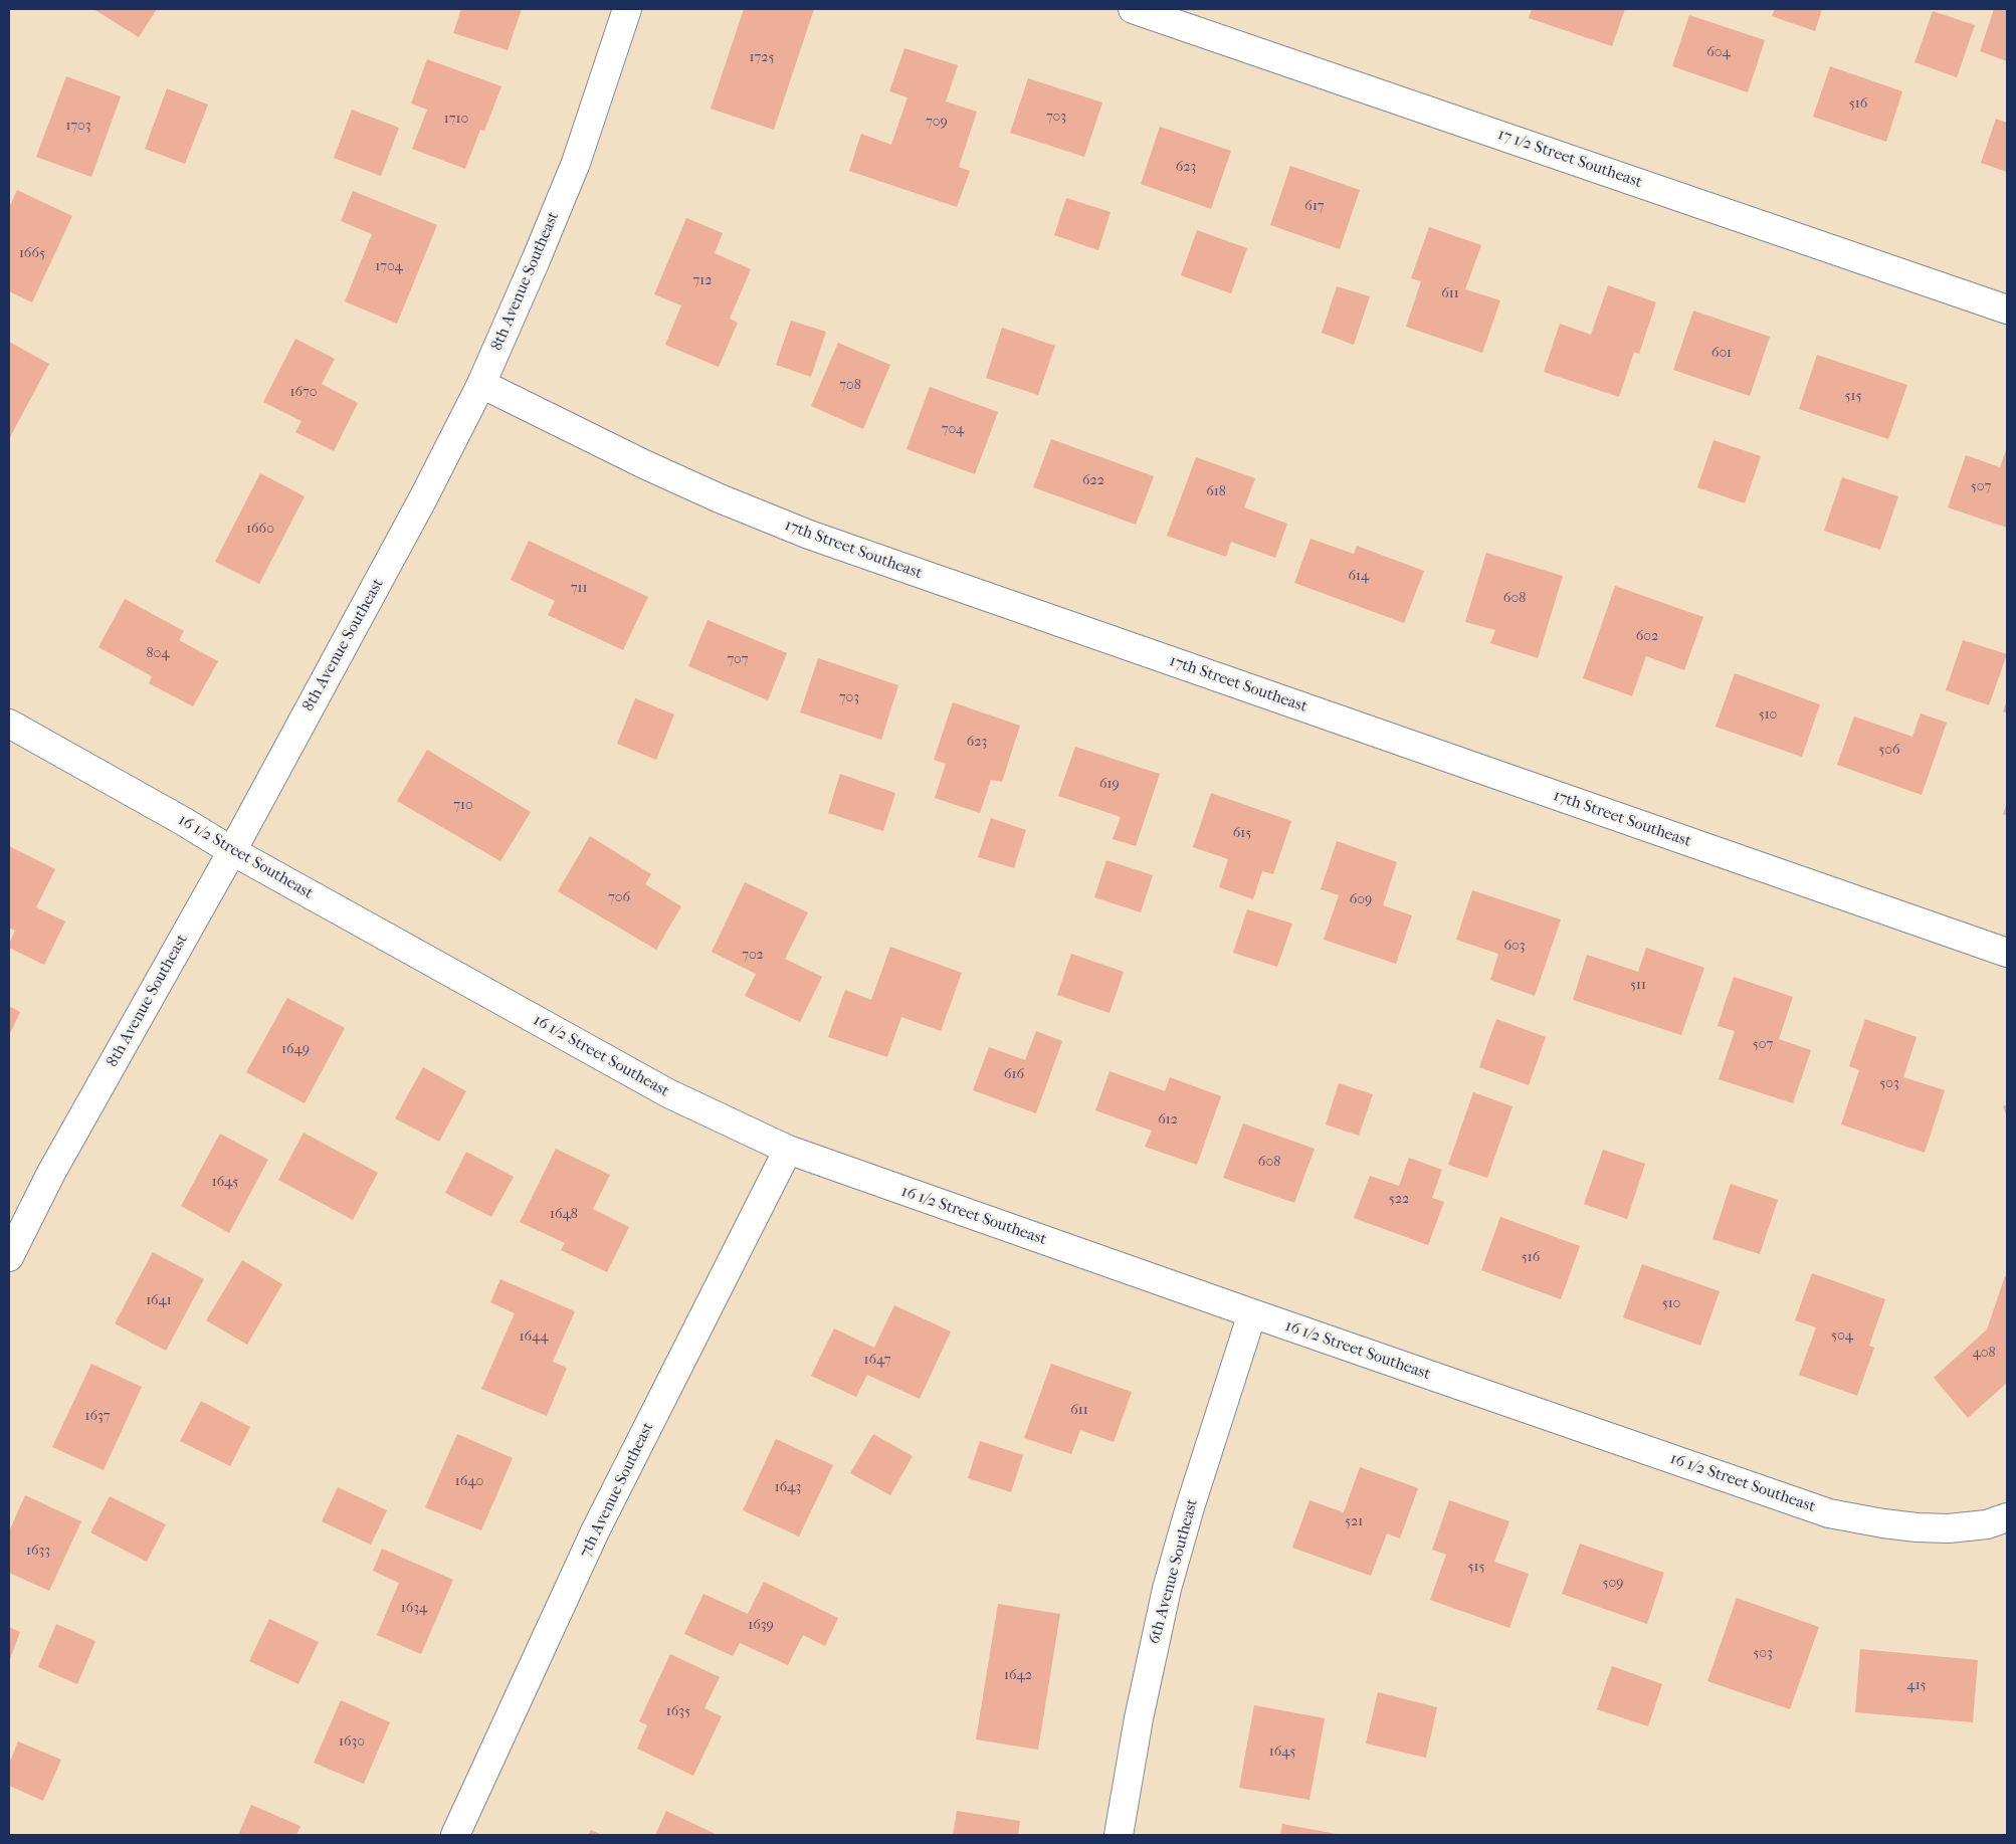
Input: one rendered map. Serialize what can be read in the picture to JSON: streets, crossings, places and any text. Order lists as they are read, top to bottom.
{
  "streets": {
    "street": [
      "17 1/2 Street Southeast",
      "8th Avenue Southeast",
      "17th Street Southeast",
      "16 1/2 Street Southeast",
      "7th Avenue Southeast",
      "6th Avenue Southeast"
    ]
  },
  "crossings": [
    ["8th Avenue Southeast", "17th Street Southeast"],
    ["8th Avenue Southeast", "16 1/2 Street Southeast"],
    ["16 1/2 Street Southeast", "7th Avenue Southeast"],
    ["16 1/2 Street Southeast", "6th Avenue Southeast"]
  ],
  "house_numbers": [
    "604",
    "1725",
    "516",
    "703",
    "1710",
    "709",
    "1703",
    "623",
    "617",
    "1665",
    "1704",
    "712",
    "611",
    "601",
    "708",
    "1670",
    "515",
    "704",
    "622",
    "507",
    "618",
    "1660",
    "614",
    "711",
    "608",
    "602",
    "804",
    "707",
    "703",
    "510",
    "623",
    "506",
    "619",
    "710",
    "615",
    "706",
    "609",
    "603",
    "702",
    "511",
    "507",
    "1649",
    "616",
    "503",
    "612",
    "608",
    "1645",
    "522",
    "1648",
    "516",
    "1641",
    "510",
    "504",
    "1644",
    "408",
    "1647",
    "611",
    "1637",
    "1640",
    "1643",
    "521",
    "1633",
    "515",
    "509",
    "1634",
    "1639",
    "503",
    "1642",
    "415",
    "1635",
    "1630",
    "1645"
  ]
}
